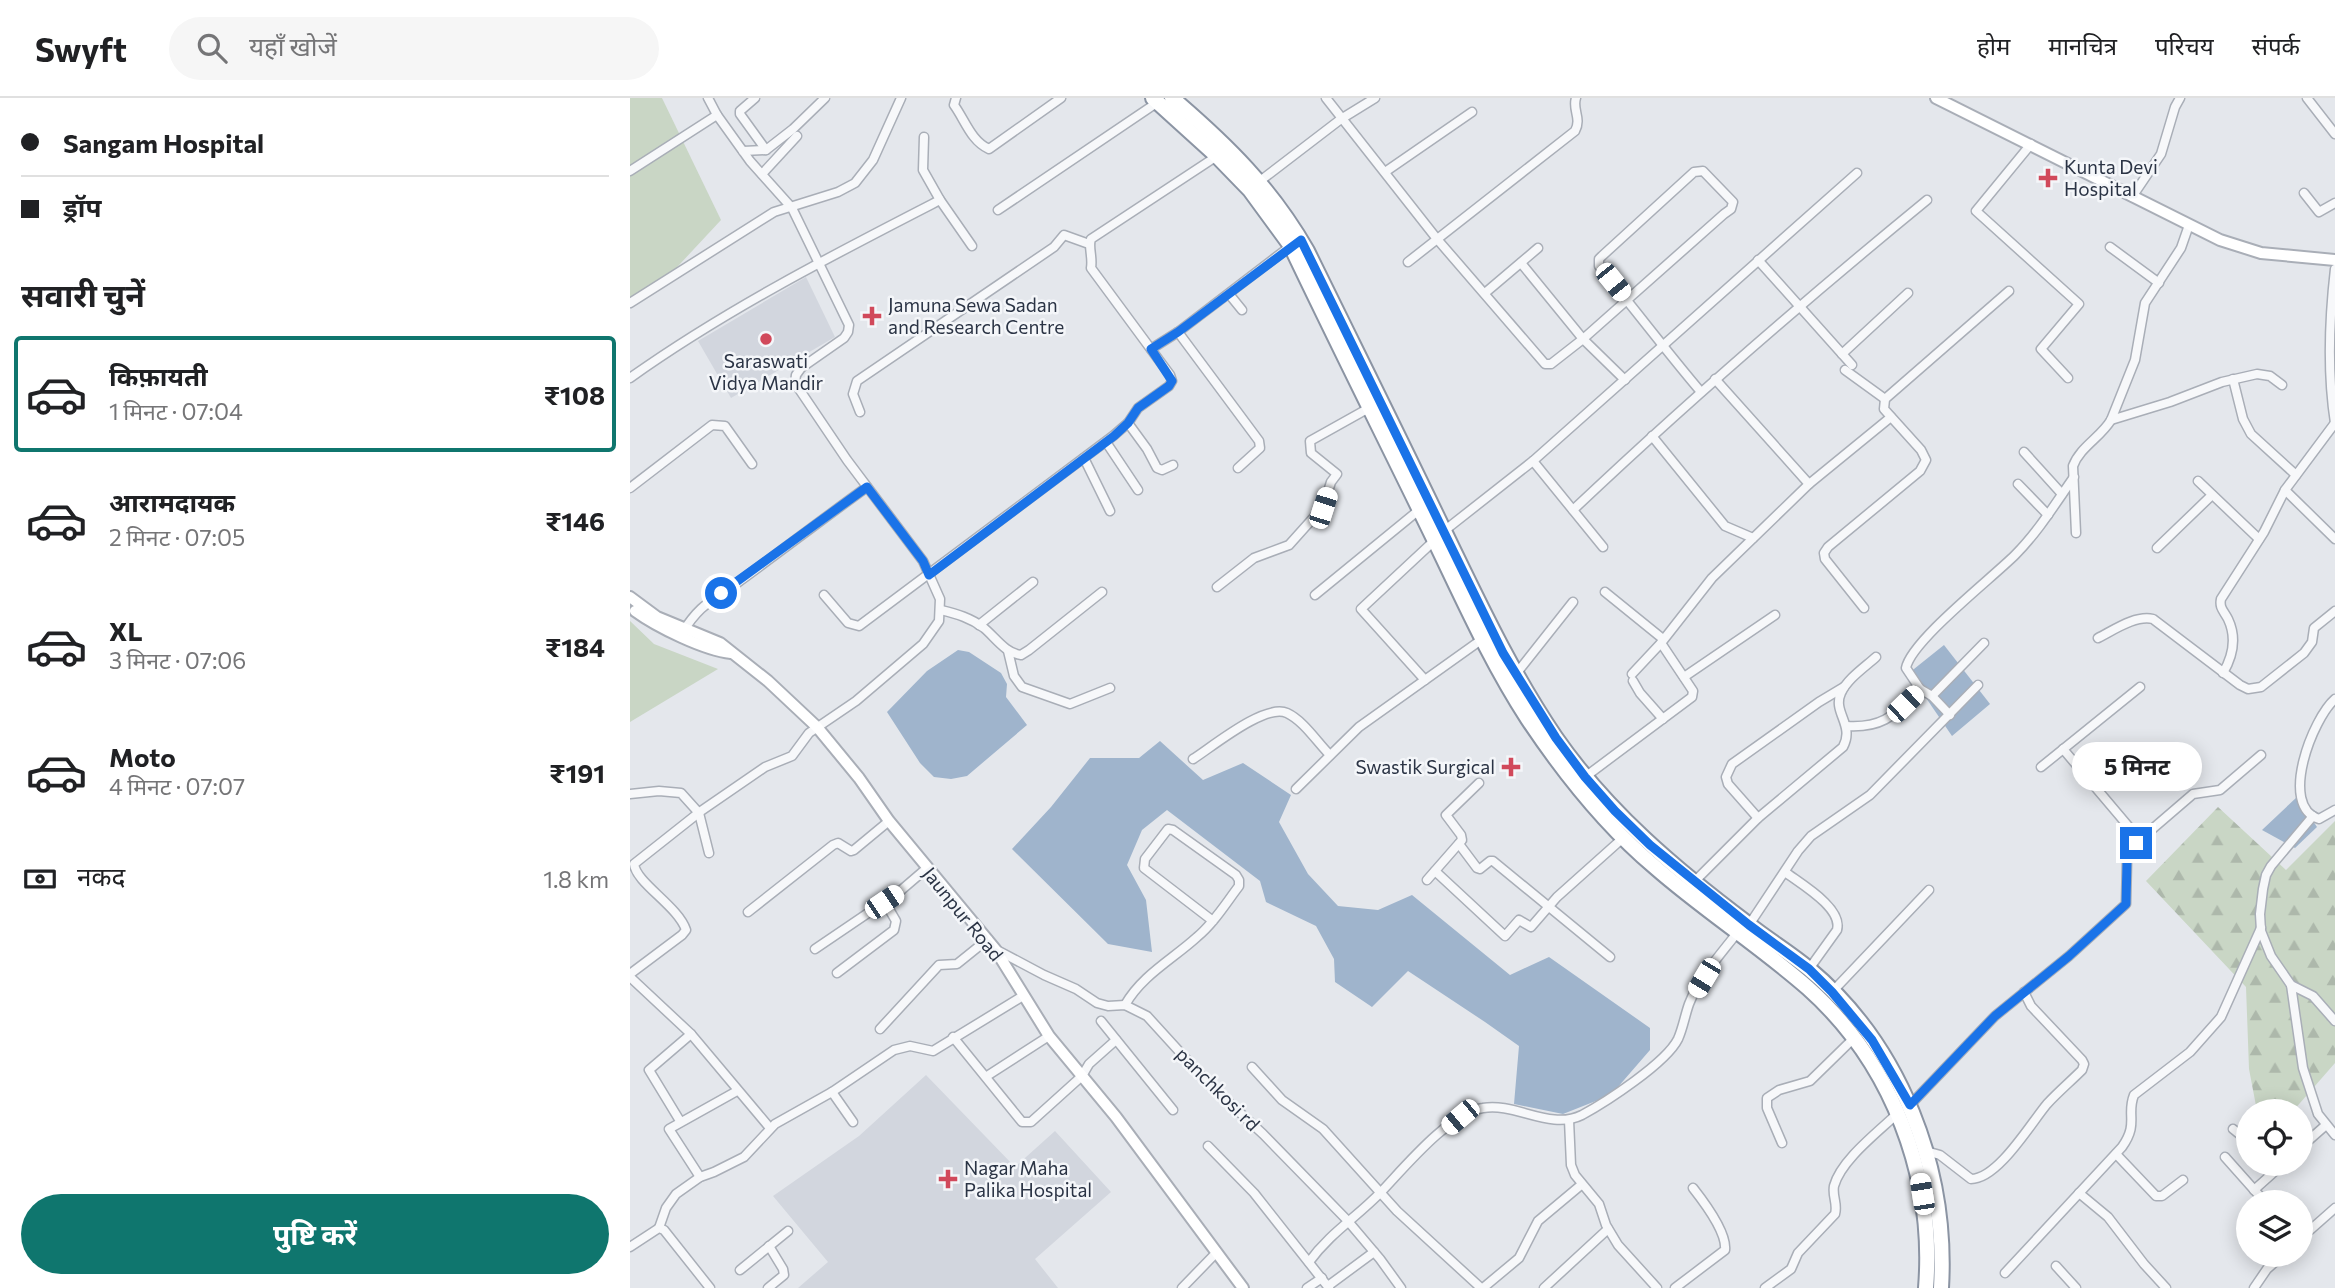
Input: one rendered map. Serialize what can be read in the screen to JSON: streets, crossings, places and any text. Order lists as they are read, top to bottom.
{
  "streets": {
    "street": ["Jaunpur Road", "panchkosi rd"]
  },
  "crossings": [
    ["Jaunpur Road", "panchkosi rd"]
  ],
  "places": {
    "health": [
      "Kunta Devi Hospital",
      "Jamuna Sewa Sadan and Research Centre",
      "Swastik Surgical",
      "Nagar Maha Palika Hospital"
    ],
    "other": ["Saraswati Vidya Mandir"]
  },
  "page": {
    "header": "Swyft",
    "search": "यहाँ खोजें",
    "nav": [
      "होम",
      "मानचित्र",
      "परिचय",
      "संपर्क"
    ],
    "banner": ["Sangam Hospital", "ड्रॉप"],
    "heading": "सवारी चुनें",
    "list": [
      {
        "name": "किफ़ायती",
        "note": "1 मिनट · 07:04",
        "value": "₹108"
      },
      {
        "name": "आरामदायक",
        "note": "2 मिनट · 07:05",
        "value": "₹146"
      },
      {
        "name": "XL",
        "note": "3 मिनट · 07:06",
        "value": "₹184"
      },
      {
        "name": "Moto",
        "note": "4 मिनट · 07:07",
        "value": "₹191"
      }
    ],
    "bubble": "5 मिनट",
    "pay": ["नकद", "1.8 km"],
    "buttons": "पुष्टि करें"
  }
}
